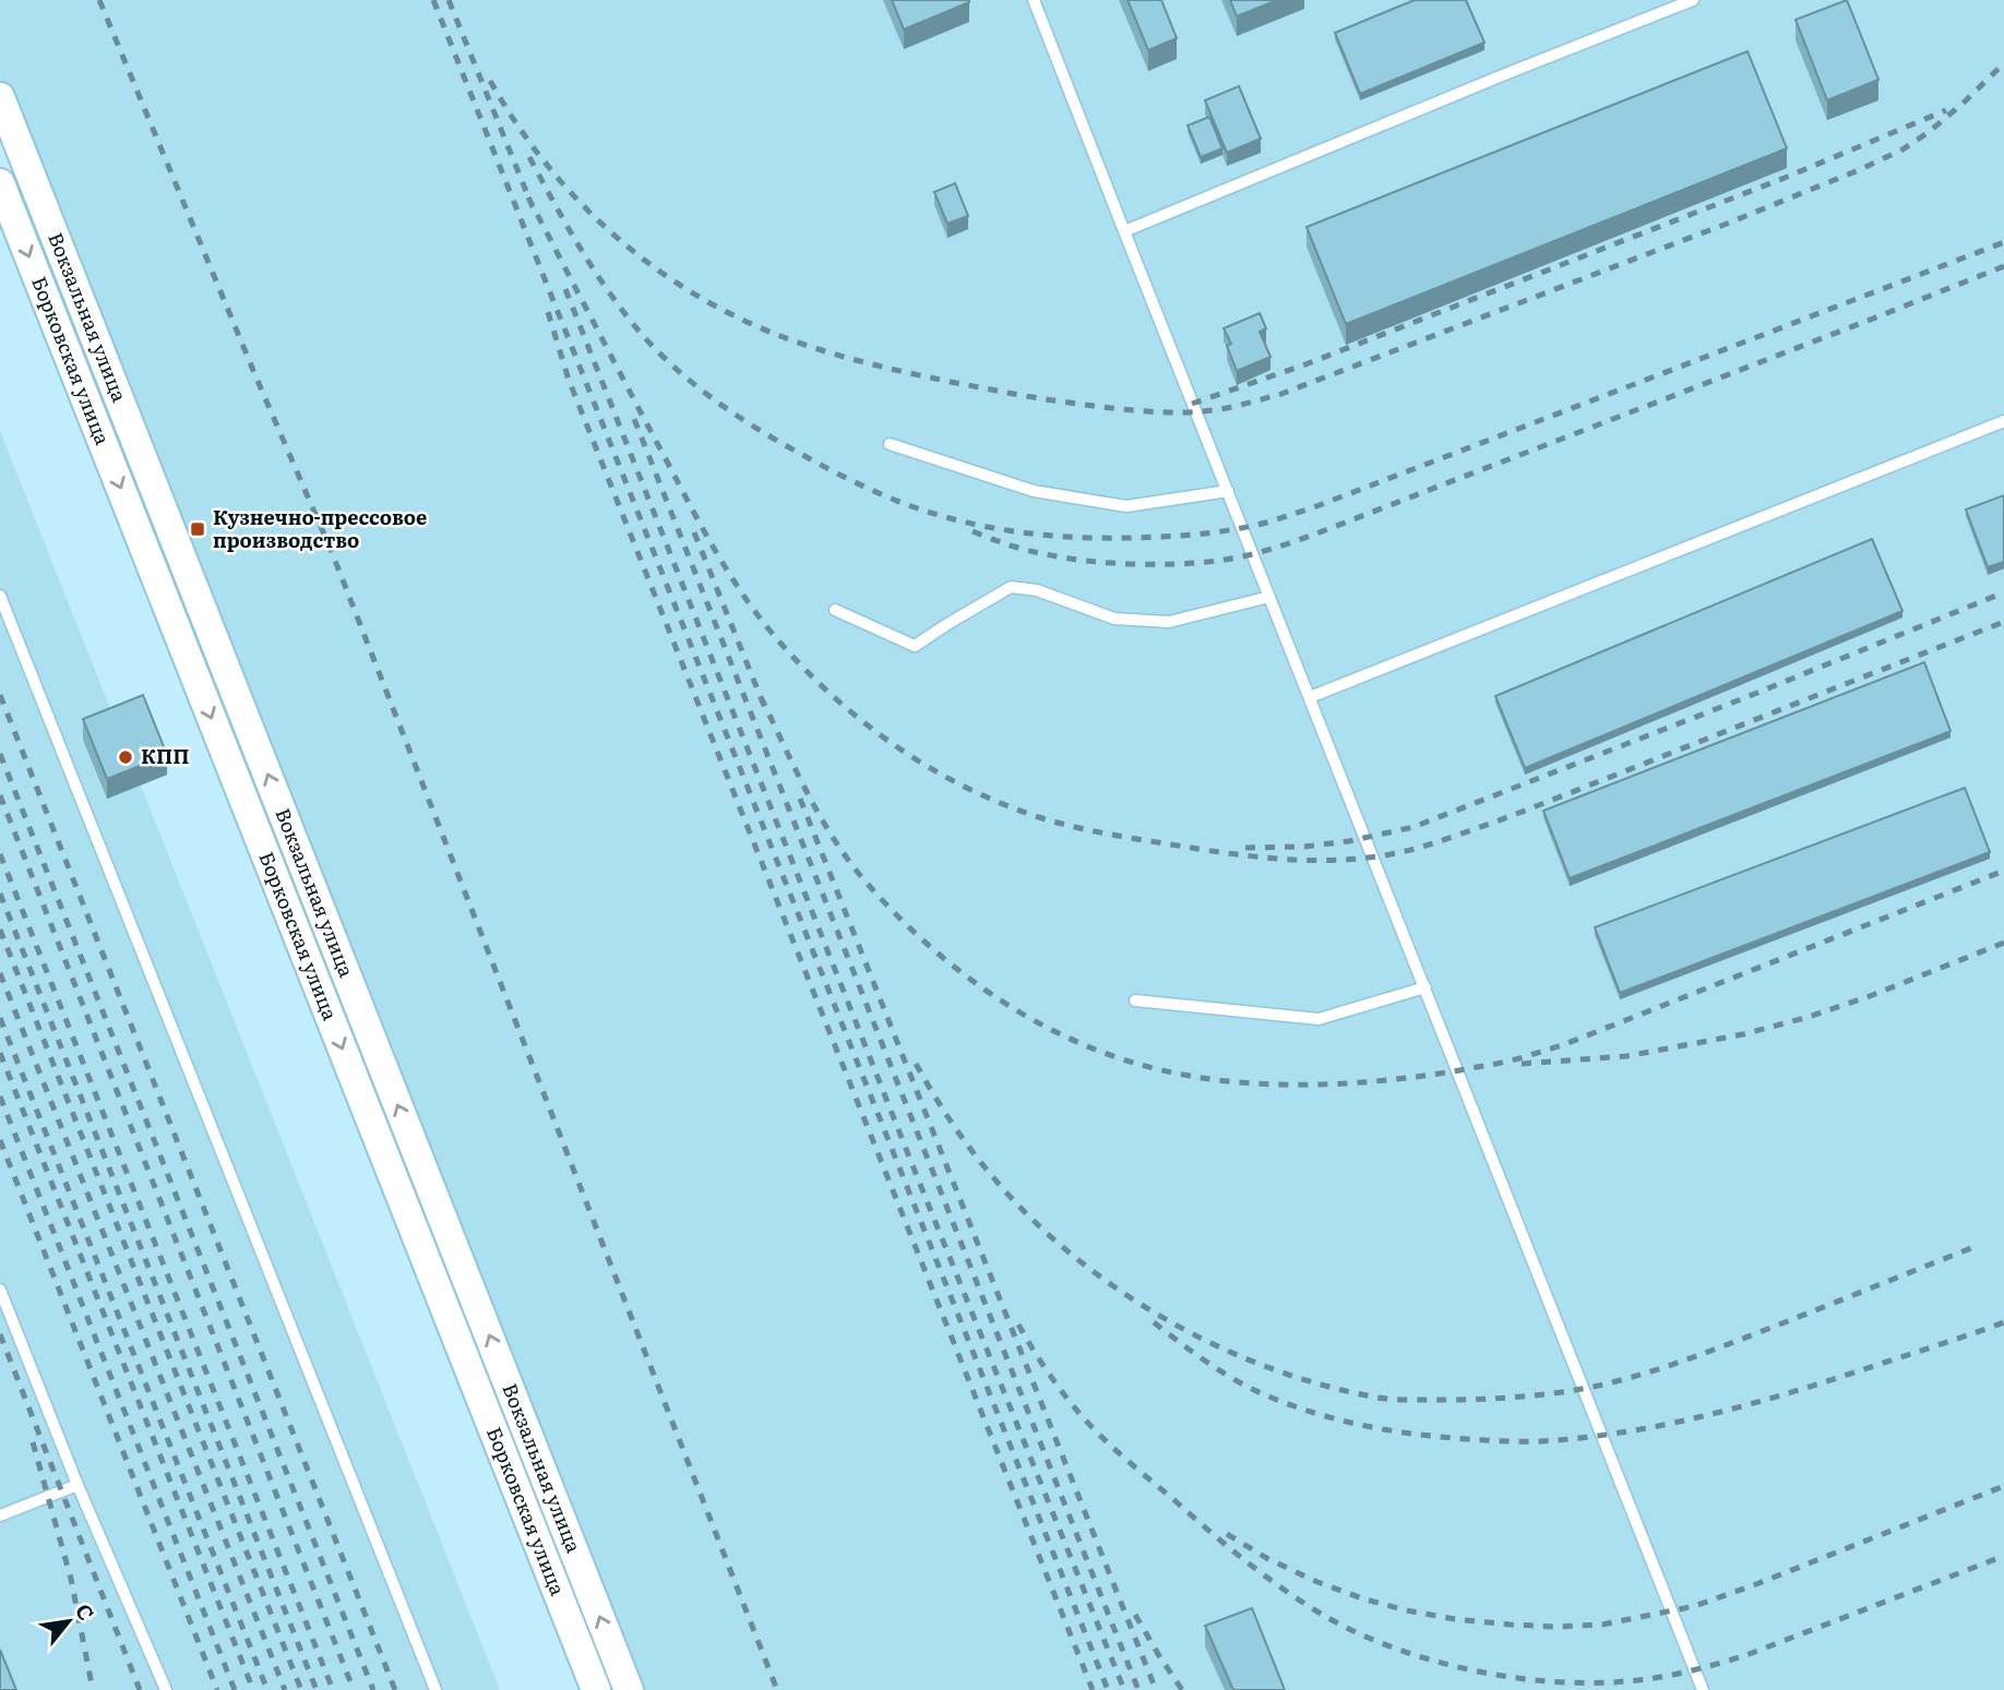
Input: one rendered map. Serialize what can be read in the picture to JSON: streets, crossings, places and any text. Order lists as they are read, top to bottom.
{
  "streets": {
    "main road": ["Вокзальная улица", "Борковская улица"]
  },
  "one_way": ["Вокзальная улица", "Борковская улица"],
  "places": {
    "transit": ["Кузнечно-прессовое производство"],
    "other": ["КПП"]
  },
  "north": "top right"
}
